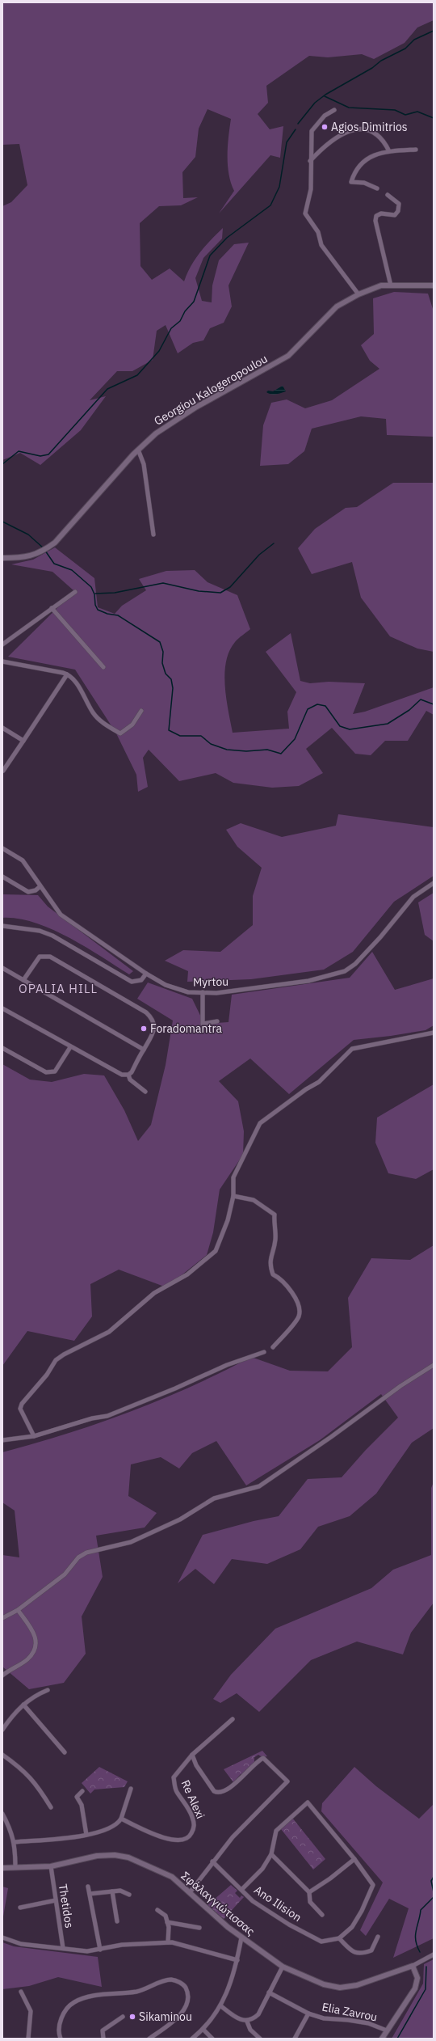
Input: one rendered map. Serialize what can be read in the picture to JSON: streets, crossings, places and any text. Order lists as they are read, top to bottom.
{
  "streets": {
    "street": [
      "Georgiou Kalogeropoulou",
      "Myrtou",
      "Re Alexi",
      "Σφάλαγγιώτισσας",
      "Ano Ilision",
      "Thetidos",
      "Elia Zavrou"
    ]
  },
  "crossings": [
    ["Σφάλαγγιώτισσας", "Thetidos"]
  ],
  "districts": ["OPALIA HILL"],
  "places": ["Agios Dimitrios", "Foradomantra", "Sikaminou"]
}
